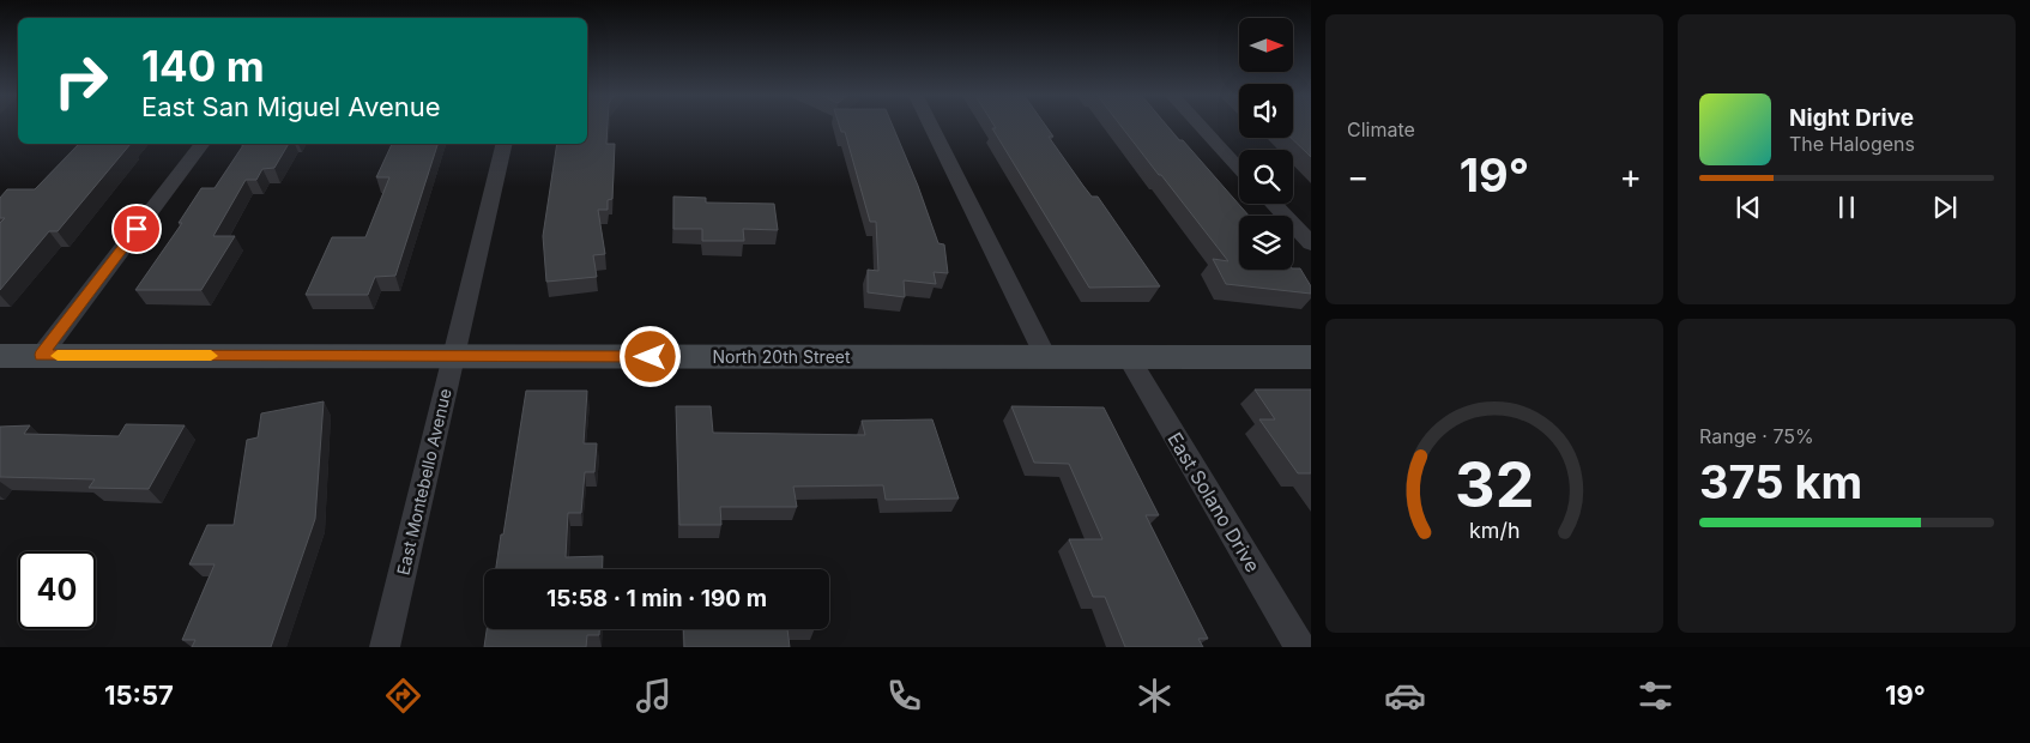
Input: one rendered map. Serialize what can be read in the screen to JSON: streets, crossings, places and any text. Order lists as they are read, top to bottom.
{
  "streets": {
    "street": ["North 20th Street", "East Montebello Avenue", "East Solano Drive"]
  },
  "crossings": [
    ["North 20th Street", "East Montebello Avenue"],
    ["North 20th Street", "East Solano Drive"]
  ],
  "north": "right",
  "page": {
    "tile": [
      "Climate",
      ["Range · 75%", "375 km"]
    ],
    "turn": ["140 m", "East San Miguel Avenue"],
    "song": ["Night Drive", "The Halogens"],
    "heat": ["−", "19°", "+"],
    "limit": "40",
    "trip": "15:58 · 1 min · 190 m",
    "tabs": ["15:57", "19°"],
    "gauge": ["32", "km/h"]
  }
}
